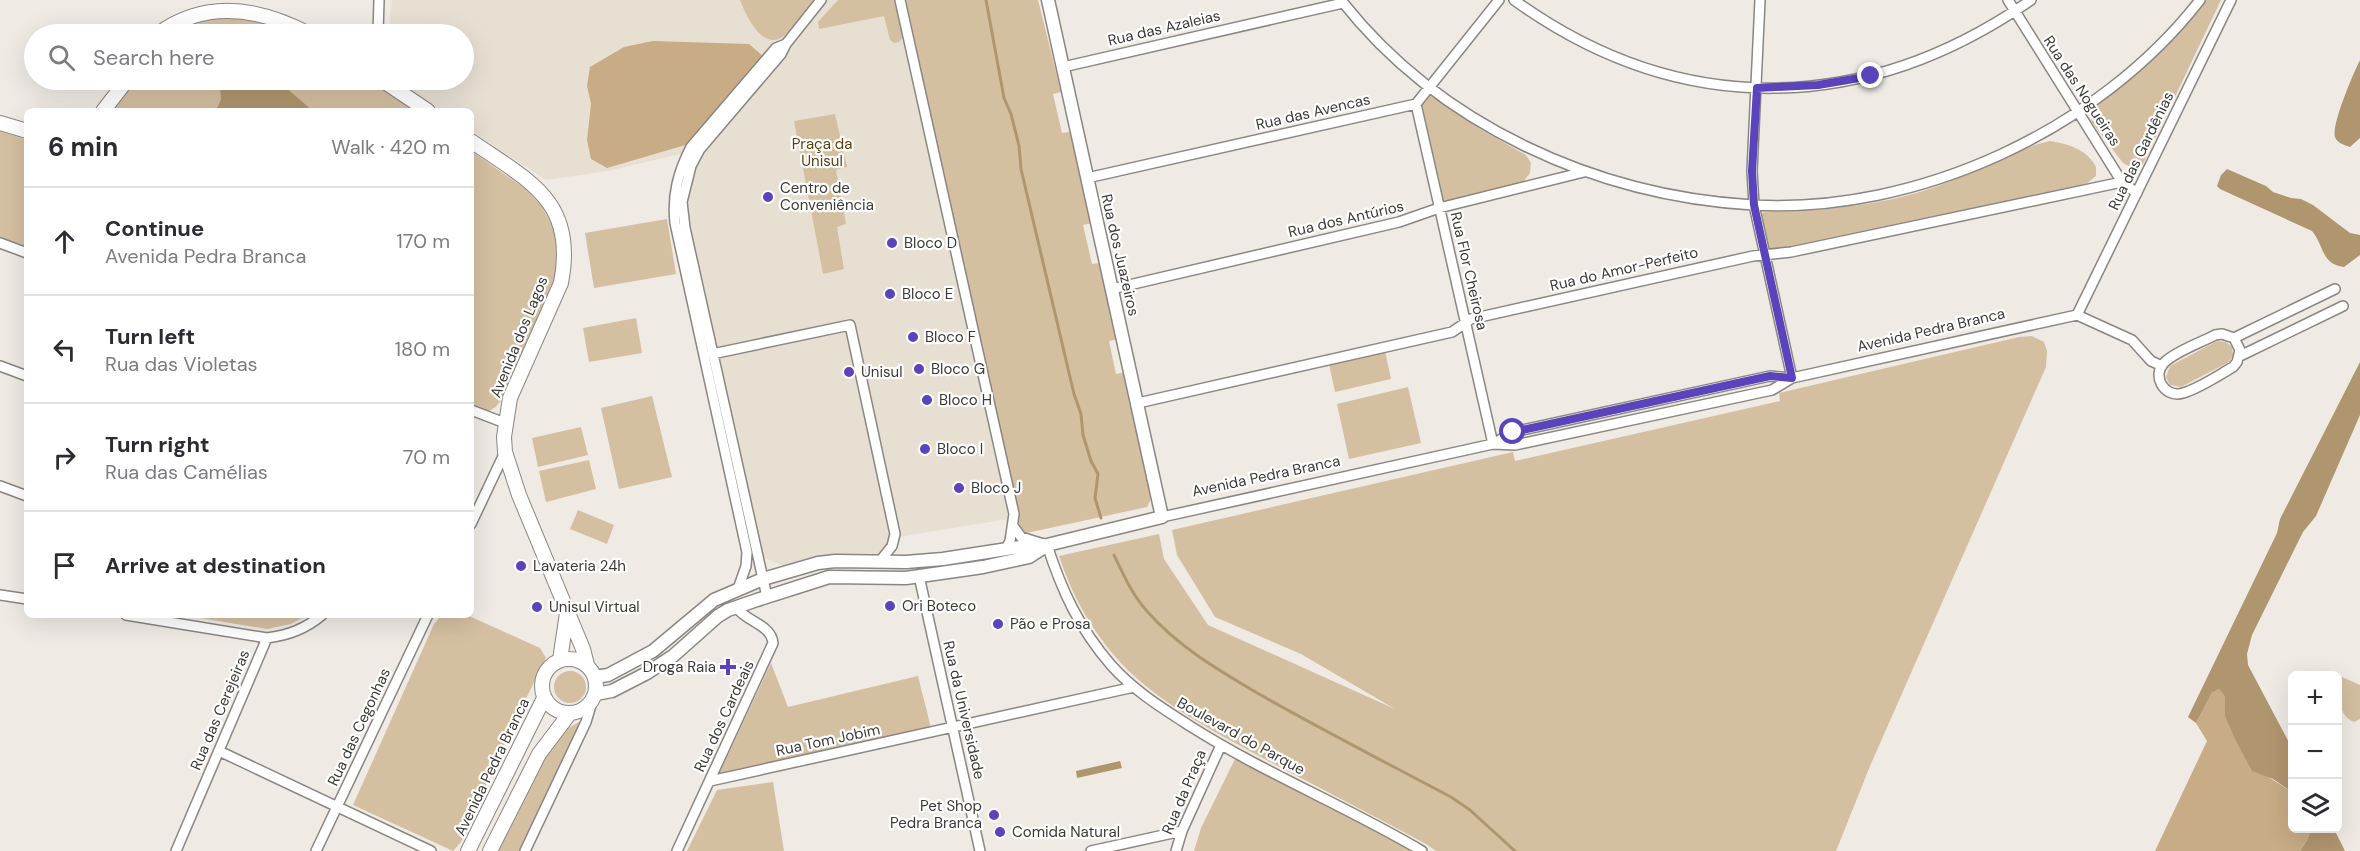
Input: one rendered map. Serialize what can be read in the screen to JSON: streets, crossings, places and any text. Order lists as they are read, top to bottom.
{
  "streets": {
    "main road": ["Avenida Pedra Branca", "Avenida dos Lagos"],
    "street": [
      "Rua das Azaleias",
      "Rua das Nogueiras",
      "Rua das Avencas",
      "Rua das Gardênias",
      "Rua dos Antúrios",
      "Rua dos Juazeiros",
      "Rua do Amor-Perfeito",
      "Rua Flor Cheirosa",
      "Rua das Cerejeiras",
      "Rua da Universidade",
      "Rua dos Cardeais",
      "Rua das Cegonhas",
      "Boulevard do Parque",
      "Rua Tom Jobim",
      "Rua da Praça"
    ]
  },
  "crossings": [
    ["Rua das Azaleias", "Rua dos Juazeiros"],
    ["Rua das Nogueiras", "Rua das Gardênias"],
    ["Rua das Nogueiras", "Rua do Amor-Perfeito"],
    ["Rua das Avencas", "Rua dos Juazeiros"],
    ["Rua das Avencas", "Rua Flor Cheirosa"],
    ["Rua das Gardênias", "Avenida Pedra Branca"],
    ["Rua dos Antúrios", "Rua dos Juazeiros"],
    ["Rua dos Antúrios", "Rua Flor Cheirosa"],
    ["Rua dos Juazeiros", "Rua do Amor-Perfeito"],
    ["Rua dos Juazeiros", "Avenida Pedra Branca"],
    ["Rua do Amor-Perfeito", "Rua Flor Cheirosa"],
    ["Rua Flor Cheirosa", "Avenida Pedra Branca"],
    ["Avenida Pedra Branca", "Avenida dos Lagos"],
    ["Avenida Pedra Branca", "Rua da Universidade"],
    ["Avenida Pedra Branca", "Rua dos Cardeais"],
    ["Avenida Pedra Branca", "Boulevard do Parque"],
    ["Rua da Universidade", "Rua Tom Jobim"],
    ["Rua dos Cardeais", "Rua Tom Jobim"],
    ["Boulevard do Parque", "Rua Tom Jobim"],
    ["Boulevard do Parque", "Rua da Praça"]
  ],
  "parks": ["Praça da Unisul"],
  "places": {
    "other": [
      "Centro de Conveniência",
      "Bloco D",
      "Bloco E",
      "Bloco F",
      "Bloco G",
      "Unisul",
      "Bloco H",
      "Bloco I",
      "Bloco J",
      "Lavateria 24h",
      "Ori Boteco",
      "Unisul Virtual",
      "Pão e Prosa",
      "Pet Shop Pedra Branca",
      "Comida Natural"
    ],
    "health": ["Droga Raia"]
  },
  "page": {
    "search": "Search here",
    "heading": ["6 min", "Walk · 420 m"],
    "list": [
      ["Continue", "Avenida Pedra Branca", "170 m"],
      ["Turn left", "Rua das Violetas", "180 m"],
      ["Turn right", "Rua das Camélias", "70 m"],
      "Arrive at destination"
    ],
    "map_buttons": ["+", "−"]
  }
}
